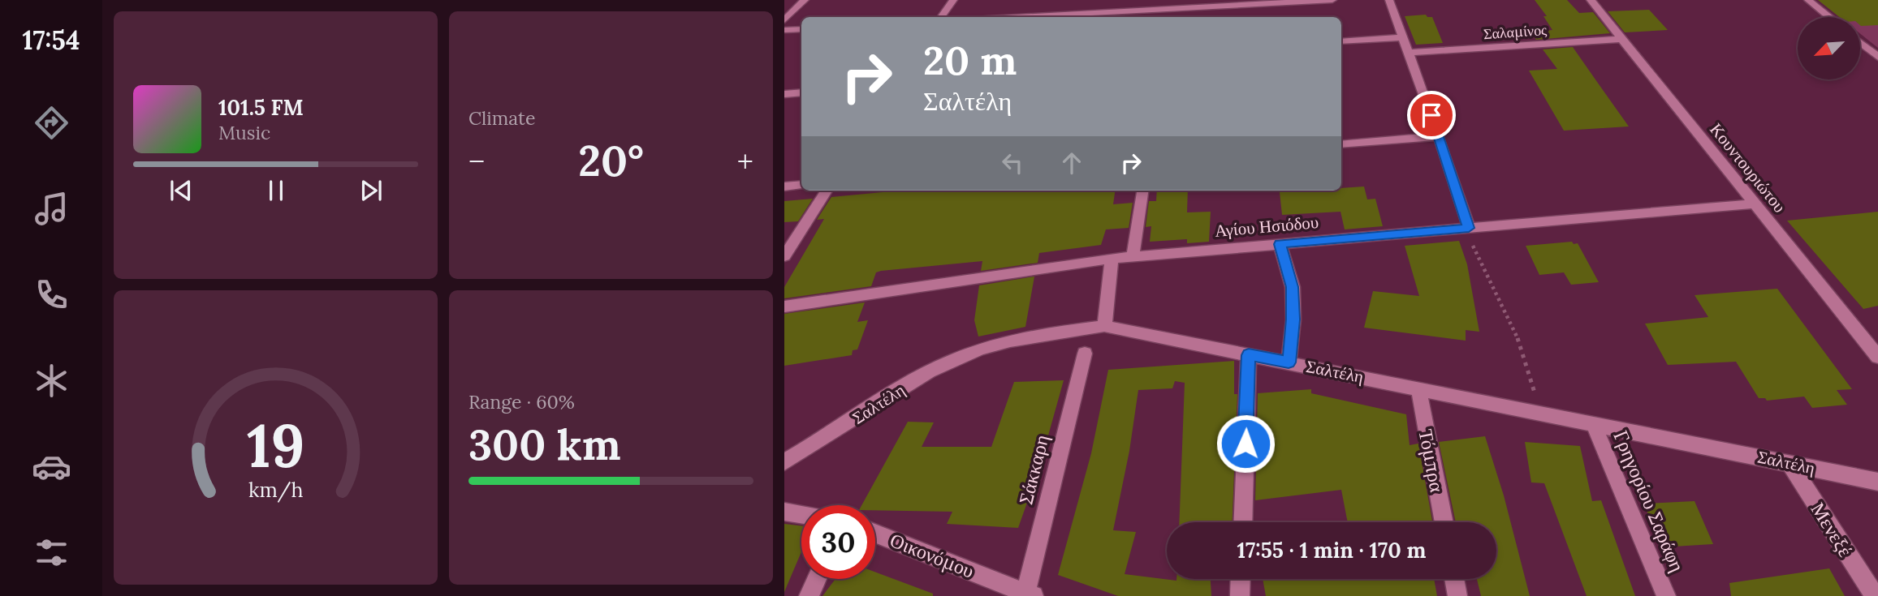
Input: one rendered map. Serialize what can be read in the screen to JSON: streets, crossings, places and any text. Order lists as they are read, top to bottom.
{
  "streets": {
    "street": [
      "Σαλαμίνος",
      "Κουντουριώτου",
      "Αγίου Ησιόδου",
      "Σαλτέλη",
      "Τόμπρα",
      "Σάκκαρη",
      "Γρηγορίου Σαράφη",
      "Μενεξέ",
      "Οικονόμου"
    ]
  },
  "crossings": [
    ["Σαλαμίνος", "Κουντουριώτου"],
    ["Κουντουριώτου", "Αγίου Ησιόδου"],
    ["Σαλτέλη", "Τόμπρα"],
    ["Σαλτέλη", "Γρηγορίου Σαράφη"],
    ["Σαλτέλη", "Μενεξέ"],
    ["Σάκκαρη", "Οικονόμου"]
  ],
  "north": "bottom left",
  "page": {
    "tabs": "17:54",
    "tile": [
      "Climate",
      ["Range · 60%", "300 km"]
    ],
    "turn": ["20 m", "Σαλτέλη"],
    "song": ["101.5 FM", "Music"],
    "heat": ["−", "20°", "+"],
    "limit": "30",
    "trip": "17:55 · 1 min · 170 m",
    "gauge": ["19", "km/h"]
  }
}
